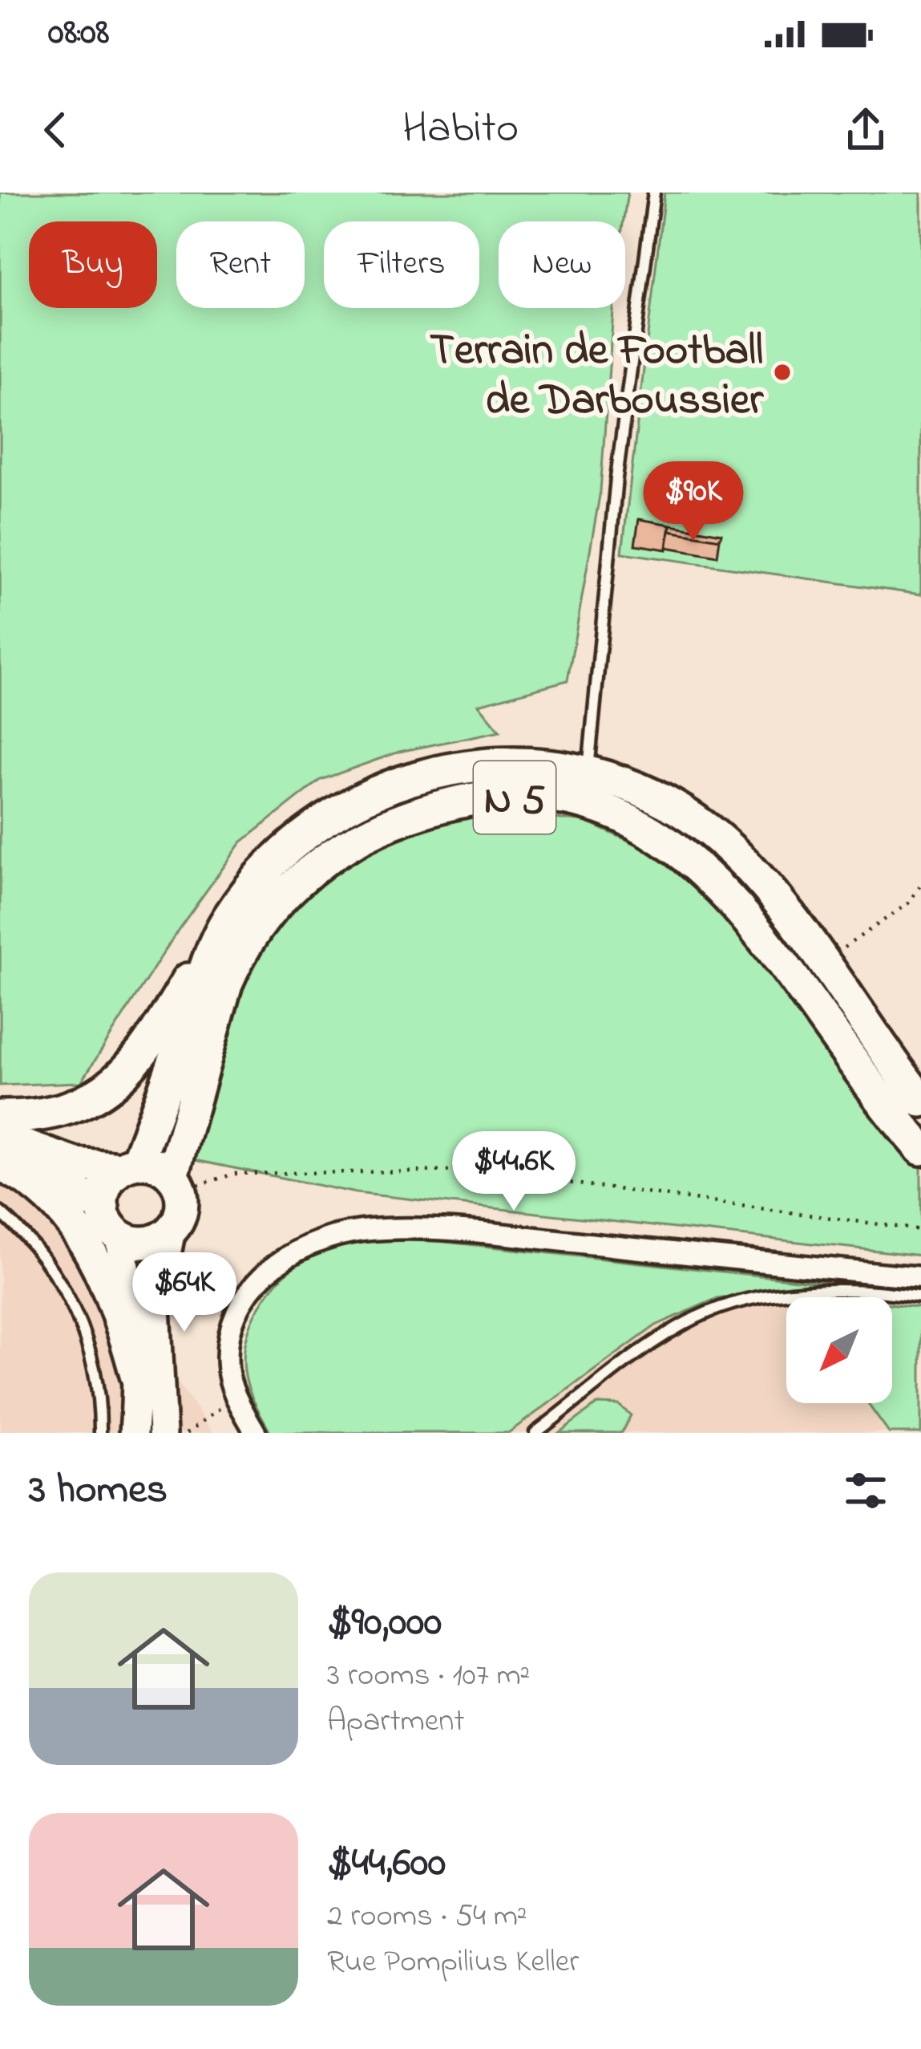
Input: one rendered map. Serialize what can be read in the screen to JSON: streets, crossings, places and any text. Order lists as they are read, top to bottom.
{
  "streets": {
    "main road": ["N 5"]
  },
  "places": ["Terrain de Football de Darboussier"],
  "north": "bottom left",
  "page": {
    "status": "08:08",
    "header": "Habito",
    "chip": [
      "Buy",
      "Rent",
      "Filters",
      "New"
    ],
    "price": ["$90K", "$44.6K", "$64K"],
    "heading": "3 homes",
    "list": [
      {
        "name": "$90,000",
        "note": "3 rooms · 107 m² · Apartment"
      },
      {
        "name": "$44,600",
        "note": "2 rooms · 54 m² · Rue Pompilius Keller"
      }
    ]
  }
}
